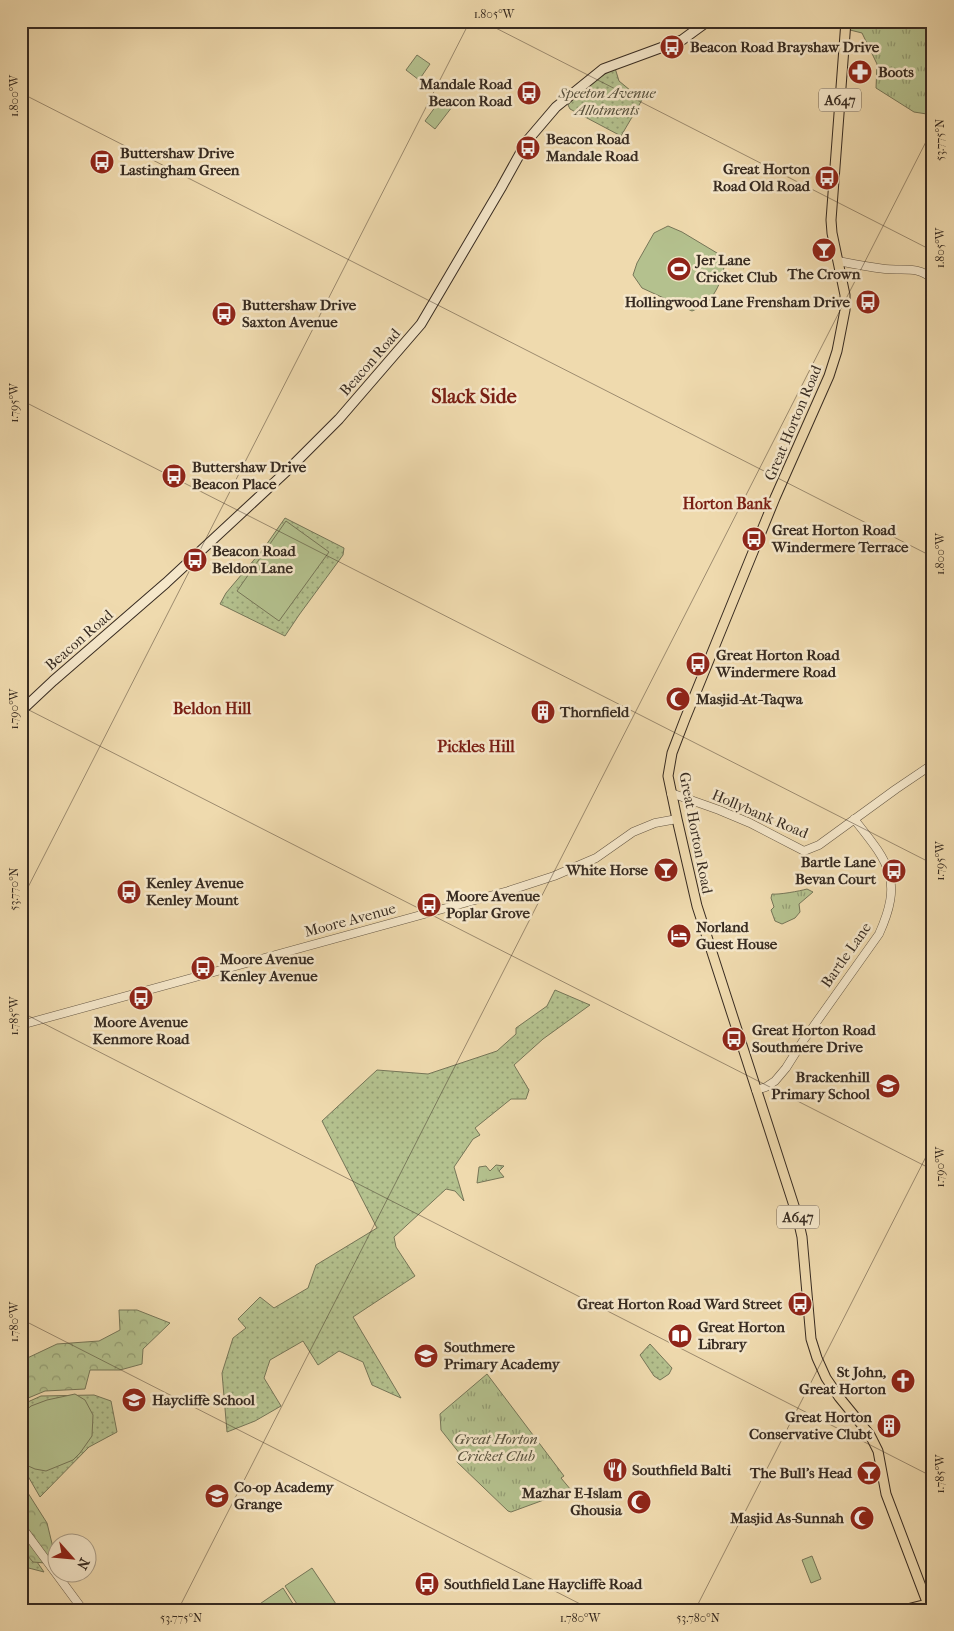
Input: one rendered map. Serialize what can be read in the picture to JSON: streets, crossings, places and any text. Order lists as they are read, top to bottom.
{
  "streets": {
    "main road": ["A647", "Beacon Road", "Great Horton Road"],
    "street": ["Hollybank Road", "Moore Avenue", "Bartle Lane"]
  },
  "crossings": [
    ["Great Horton Road", "Hollybank Road"],
    ["Great Horton Road", "Moore Avenue"],
    ["Great Horton Road", "Bartle Lane"],
    ["Hollybank Road", "Bartle Lane"]
  ],
  "districts": [
    "Slack Side",
    "Horton Bank",
    "Beldon Hill",
    "Pickles Hill"
  ],
  "parks": ["Speeton Avenue Allotments", "Great Horton Cricket Club"],
  "places": {
    "bus stop": [
      "Beacon Road Brayshaw Drive",
      "Mandale Road Beacon Road",
      "Beacon Road Mandale Road",
      "Buttershaw Drive Lastingham Green",
      "Great Horton Road Old Road",
      "Hollingwood Lane Frensham Drive",
      "Buttershaw Drive Saxton Avenue",
      "Buttershaw Drive Beacon Place",
      "Great Horton Road Windermere Terrace",
      "Beacon Road Beldon Lane",
      "Great Horton Road Windermere Road",
      "Bartle Lane Bevan Court",
      "Kenley Avenue Kenley Mount",
      "Moore Avenue Poplar Grove",
      "Moore Avenue Kenley Avenue",
      "Moore Avenue Kenmore Road",
      "Great Horton Road Southmere Drive",
      "Great Horton Road Ward Street",
      "Southfield Lane Haycliffe Road"
    ],
    "pharmacy": ["Boots"],
    "bar": ["The Crown", "White Horse", "The Bull's Head"],
    "sports": ["Jer Lane Cricket Club"],
    "mosque": ["Masjid-At-Taqwa", "Mazhar E-Islam Ghousia", "Masjid As-Sunnah"],
    "building": ["Thornfield", "Great Horton Conservative Clubt"],
    "hotel": ["Norland Guest House"],
    "school or university": [
      "Brackenhill Primary School",
      "Southmere Primary Academy",
      "Haycliffe School",
      "Co-op Academy Grange"
    ],
    "library": ["Great Horton Library"],
    "church": ["St John, Great Horton"],
    "restaurant": ["Southfield Balti"]
  },
  "north": "bottom right",
  "coordinates": [
    "1.805°W",
    "1.800°W",
    "53.775°N",
    "1.795°W",
    "1.790°W",
    "53.770°N",
    "1.785°W",
    "1.780°W",
    "53.780°N"
  ]
}
